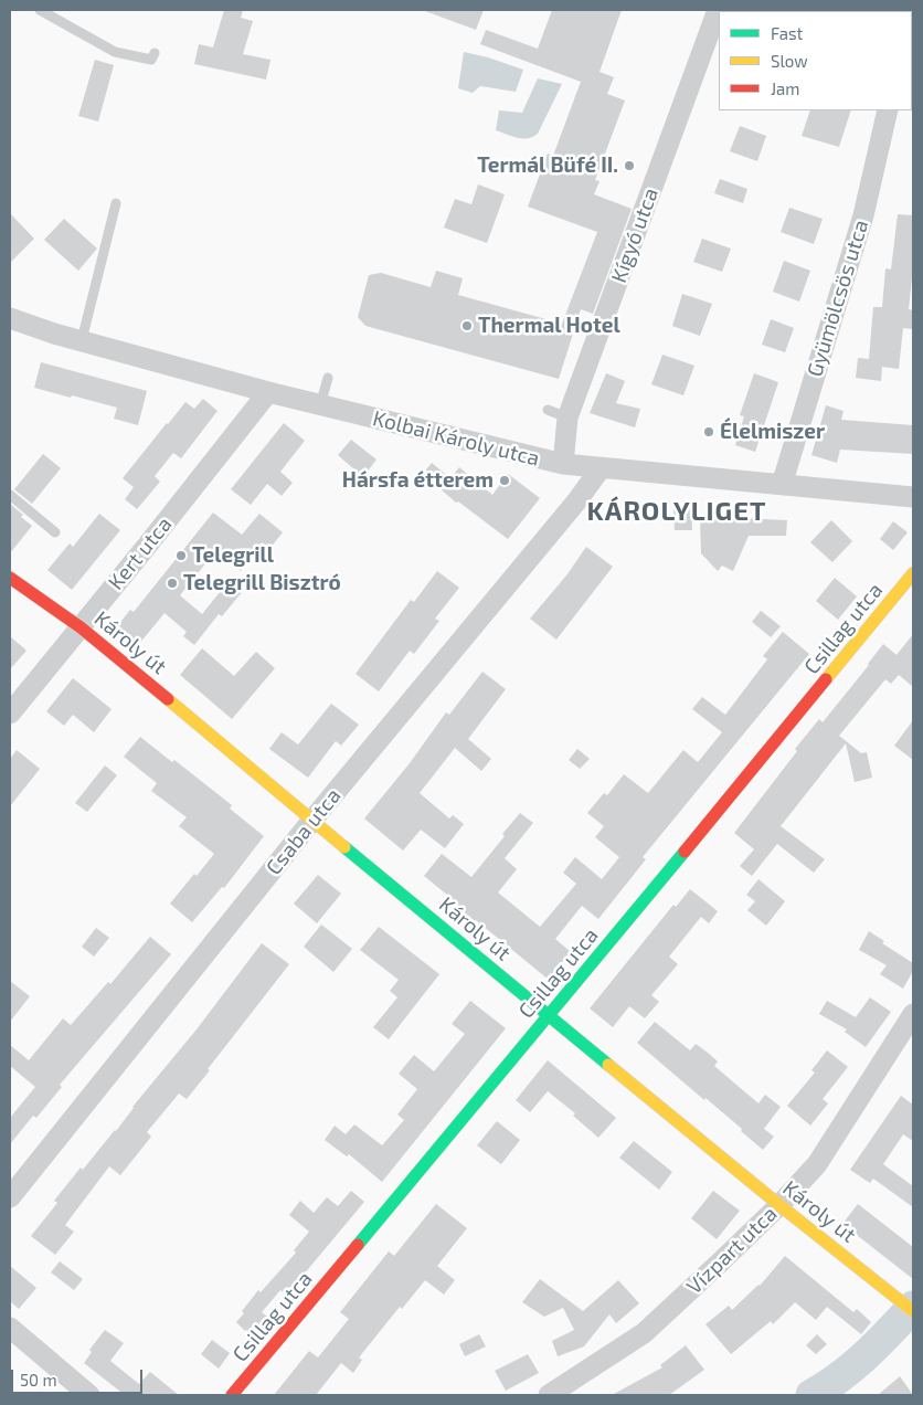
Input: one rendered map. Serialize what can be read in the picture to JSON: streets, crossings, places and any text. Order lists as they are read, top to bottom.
{
  "streets": {
    "street": [
      "Kígyó utca",
      "Gyümölcsös utca",
      "Kolbai Károly utca",
      "Kert utca",
      "Csillag utca",
      "Károly út",
      "Csaba utca",
      "Vízpart utca"
    ]
  },
  "crossings": [
    ["Kígyó utca", "Kolbai Károly utca"],
    ["Gyümölcsös utca", "Kolbai Károly utca"],
    ["Kolbai Károly utca", "Kert utca"],
    ["Kolbai Károly utca", "Csaba utca"],
    ["Kert utca", "Károly út"],
    ["Csillag utca", "Károly út"],
    ["Károly út", "Csaba utca"],
    ["Károly út", "Vízpart utca"]
  ],
  "districts": ["KÁROLYLIGET"],
  "places": [
    "Termál Büfé II.",
    "Thermal Hotel",
    "Élelmiszer",
    "Hársfa étterem",
    "Telegrill",
    "Telegrill Bisztró"
  ],
  "legend": ["Fast", "Slow", "Jam"],
  "scale_bar": "50 m"
}
